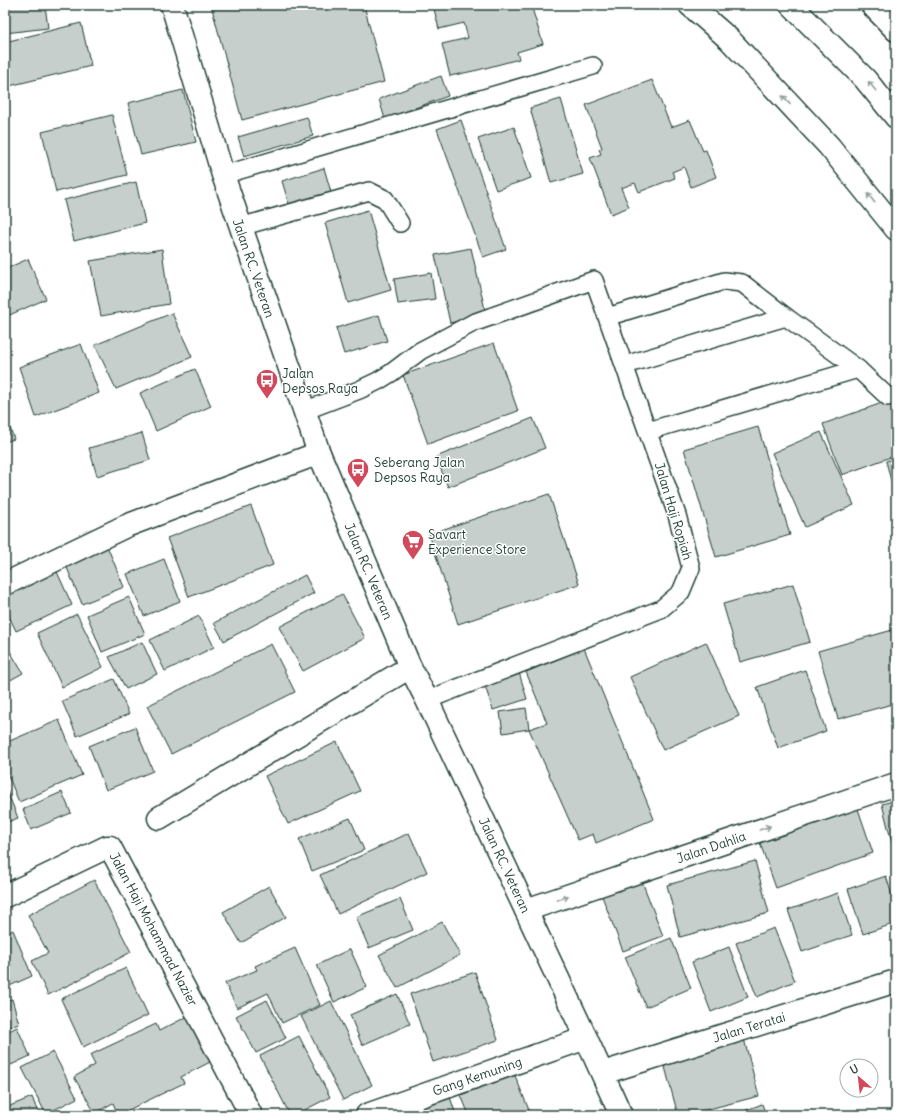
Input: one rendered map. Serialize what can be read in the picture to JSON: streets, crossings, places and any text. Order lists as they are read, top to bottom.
{
  "streets": {
    "main road": [
      "Jalan RC. Veteran",
      "Jalan Dahlia",
      "Jalan Haji Mohammad Nazier",
      "Jalan Teratai",
      "Gang Kemuning"
    ],
    "lane": ["Jalan Haji Ropiah"]
  },
  "crossings": [
    ["Jalan RC. Veteran", "Jalan Haji Ropiah"],
    ["Jalan RC. Veteran", "Jalan Dahlia"],
    ["Jalan RC. Veteran", "Jalan Teratai"],
    ["Jalan RC. Veteran", "Gang Kemuning"]
  ],
  "one_way": ["Jalan Dahlia"],
  "places": {
    "bus stop": ["Jalan Depsos Raya", "Seberang Jalan Depsos Raya"],
    "supermarket": ["Savart Experience Store"]
  },
  "north": "top left"
}
